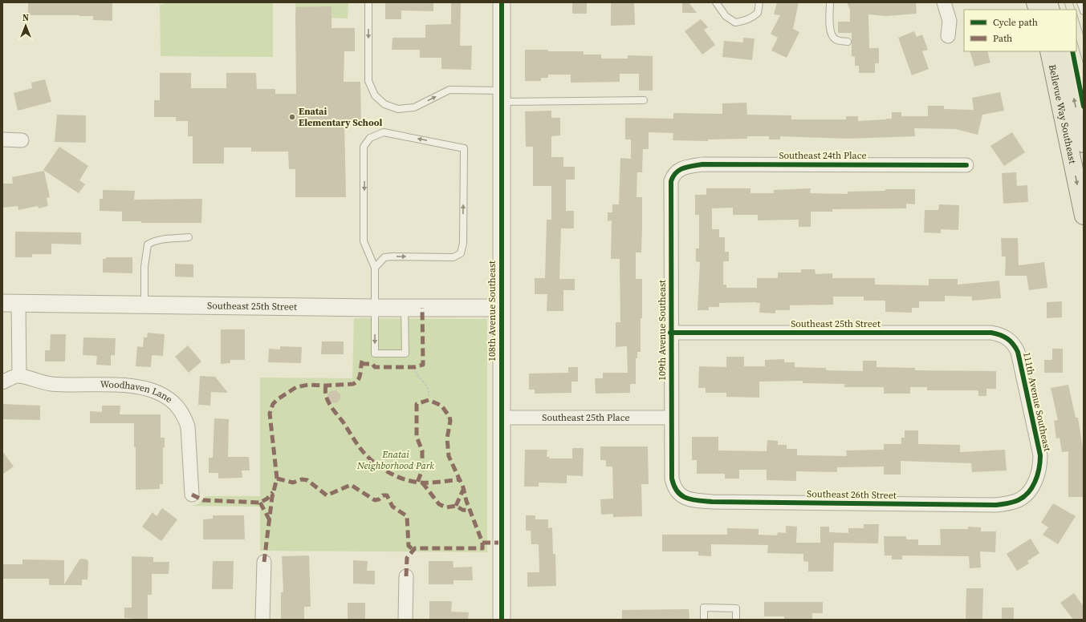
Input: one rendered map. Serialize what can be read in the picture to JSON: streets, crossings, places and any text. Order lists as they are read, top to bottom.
{
  "streets": {
    "main road": ["Bellevue Way Southeast"],
    "street": [
      "Southeast 24th Place",
      "Southeast 25th Street",
      "108th Avenue Southeast",
      "109th Avenue Southeast",
      "Woodhaven Lane",
      "111th Avenue Southeast",
      "Southeast 25th Place",
      "Southeast 26th Street"
    ]
  },
  "crossings": [
    ["Southeast 24th Place", "109th Avenue Southeast"],
    ["Southeast 25th Street", "108th Avenue Southeast"],
    ["Southeast 25th Street", "109th Avenue Southeast"],
    ["Southeast 25th Street", "111th Avenue Southeast"],
    ["108th Avenue Southeast", "Southeast 25th Place"],
    ["109th Avenue Southeast", "Southeast 25th Place"],
    ["109th Avenue Southeast", "Southeast 26th Street"],
    ["111th Avenue Southeast", "Southeast 26th Street"]
  ],
  "parks": ["Enatai Neighborhood Park"],
  "places": ["Enatai Elementary School"],
  "legend": ["Cycle path", "Path"],
  "north": "top"
}
